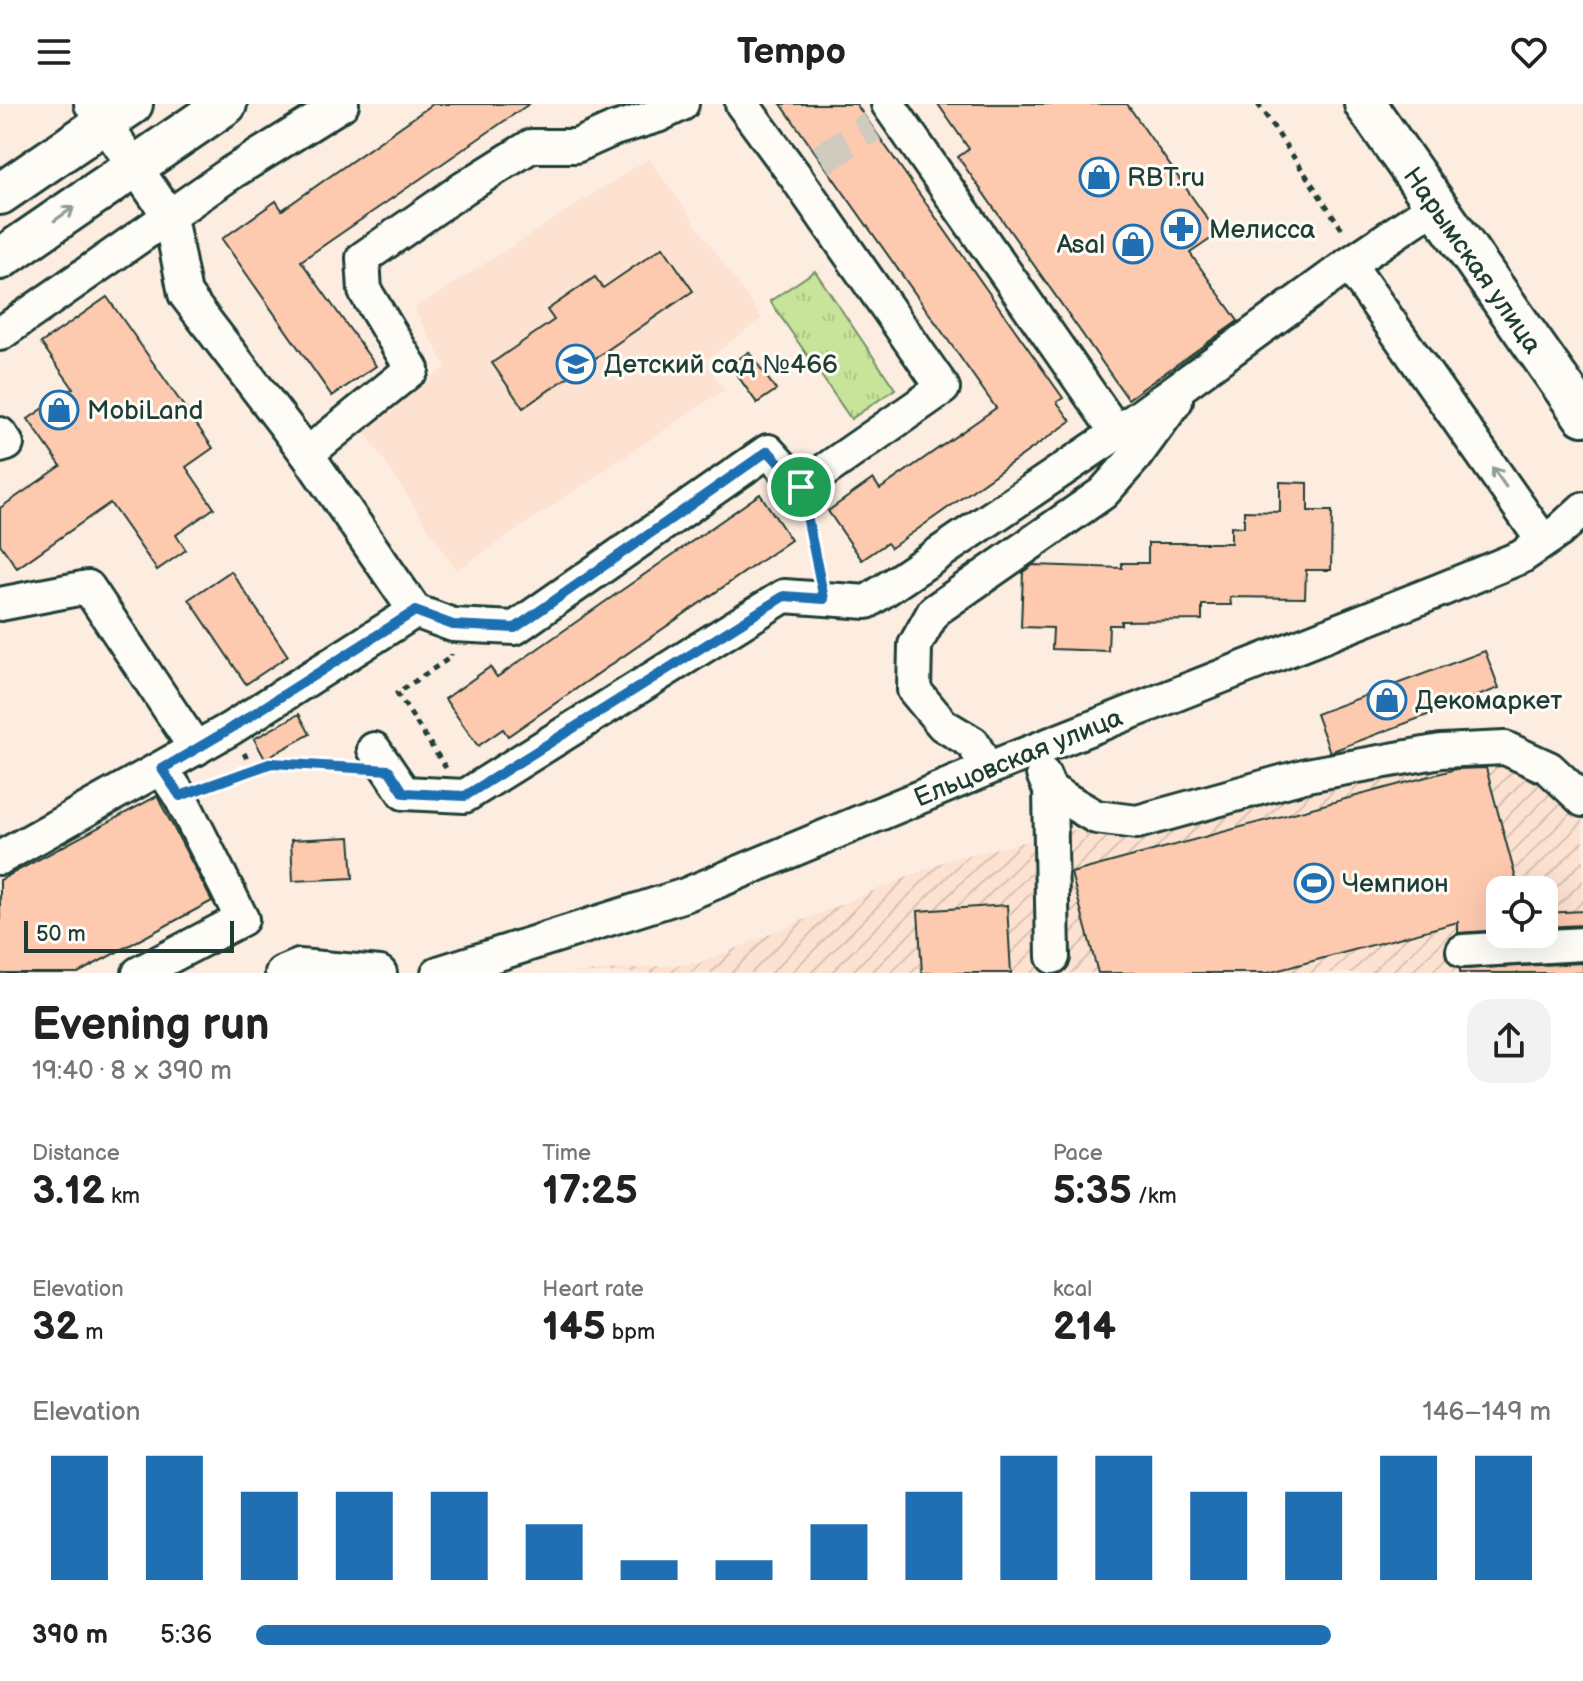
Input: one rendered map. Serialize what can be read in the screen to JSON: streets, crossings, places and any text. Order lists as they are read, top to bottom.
{
  "streets": {
    "main road": ["Нарымская улица"],
    "street": ["Ельцовская улица"]
  },
  "places": {
    "shop": [
      "RBT.ru",
      "Asal",
      "MobiLand",
      "Декомаркет"
    ],
    "pharmacy": ["Мелисса"],
    "school or university": ["Детский сад №466"],
    "sports": ["Чемпион"]
  },
  "scale_bar": "50 m",
  "page": {
    "header": "Tempo",
    "scale": "50 m",
    "heading": ["Evening run", "19:40 · 8 × 390 m"],
    "stats": [
      ["Distance", "3.12 km"],
      ["Time", "17:25"],
      ["Pace", "5:35 /km"],
      ["Elevation", "32 m"],
      ["Heart rate", "145 bpm"],
      ["kcal", "214"]
    ],
    "chart": ["Elevation", "146–149 m"],
    "list": [
      {
        "name": "390 m",
        "note": "5:36"
      }
    ]
  }
}
